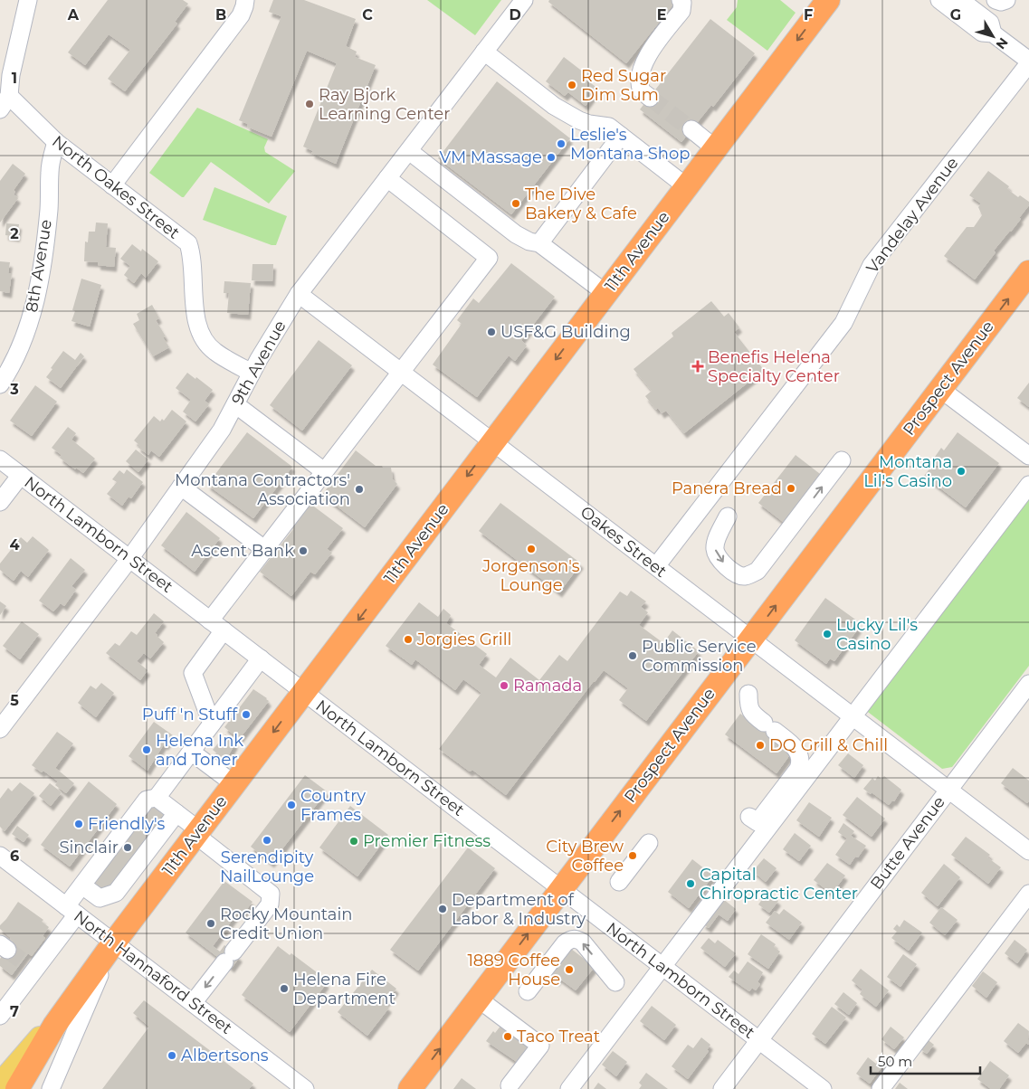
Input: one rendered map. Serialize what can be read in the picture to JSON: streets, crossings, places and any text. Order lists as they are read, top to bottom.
{
  "streets": {
    "highway": ["11th Avenue", "Prospect Avenue"],
    "street": [
      "North Oakes Street",
      "Vandelay Avenue",
      "8th Avenue",
      "9th Avenue",
      "North Lamborn Street",
      "Oakes Street",
      "Butte Avenue",
      "North Hannaford Street"
    ]
  },
  "crossings": [
    ["North Oakes Street", "8th Avenue"],
    ["North Oakes Street", "9th Avenue"],
    ["Vandelay Avenue", "Oakes Street"],
    ["11th Avenue", "North Lamborn Street"],
    ["11th Avenue", "Oakes Street"],
    ["11th Avenue", "North Hannaford Street"],
    ["9th Avenue", "North Lamborn Street"],
    ["9th Avenue", "Oakes Street"],
    ["Prospect Avenue", "North Lamborn Street"],
    ["Prospect Avenue", "Oakes Street"],
    ["North Lamborn Street", "Butte Avenue"],
    ["Oakes Street", "Butte Avenue"]
  ],
  "one_way": ["11th Avenue", "Prospect Avenue"],
  "places": {
    "other": [
      "Red Sugar Dim Sum",
      "Ray Bjork Learning Center",
      "Leslie's Montana Shop",
      "VM Massage",
      "The Dive Bakery & Cafe",
      "USF&G Building",
      "Montana Lil's Casino",
      "Panera Bread",
      "Montana Contractors' Association",
      "Jorgenson's Lounge",
      "Ascent Bank",
      "Lucky Lil's Casino",
      "Jorgies Grill",
      "Public Service Commission",
      "Ramada",
      "Puff 'n Stuff",
      "DQ Grill & Chill",
      "Helena Ink and Toner",
      "Country Frames",
      "Friendly's",
      "Serendipity NailLounge",
      "Premier Fitness",
      "Sinclair",
      "City Brew Coffee",
      "Capital Chiropractic Center",
      "Department of Labor & Industry",
      "Rocky Mountain Credit Union",
      "1889 Coffee House",
      "Helena Fire Department",
      "Taco Treat",
      "Albertsons"
    ],
    "health": ["Benefis Helena Specialty Center"]
  },
  "scale_bar": "50 m",
  "north": "bottom right",
  "grid": {
    "columns": [
      "A",
      "B",
      "C",
      "D",
      "E",
      "F",
      "G"
    ],
    "rows": [
      "1",
      "2",
      "3",
      "4",
      "5",
      "6",
      "7"
    ]
  }
}
